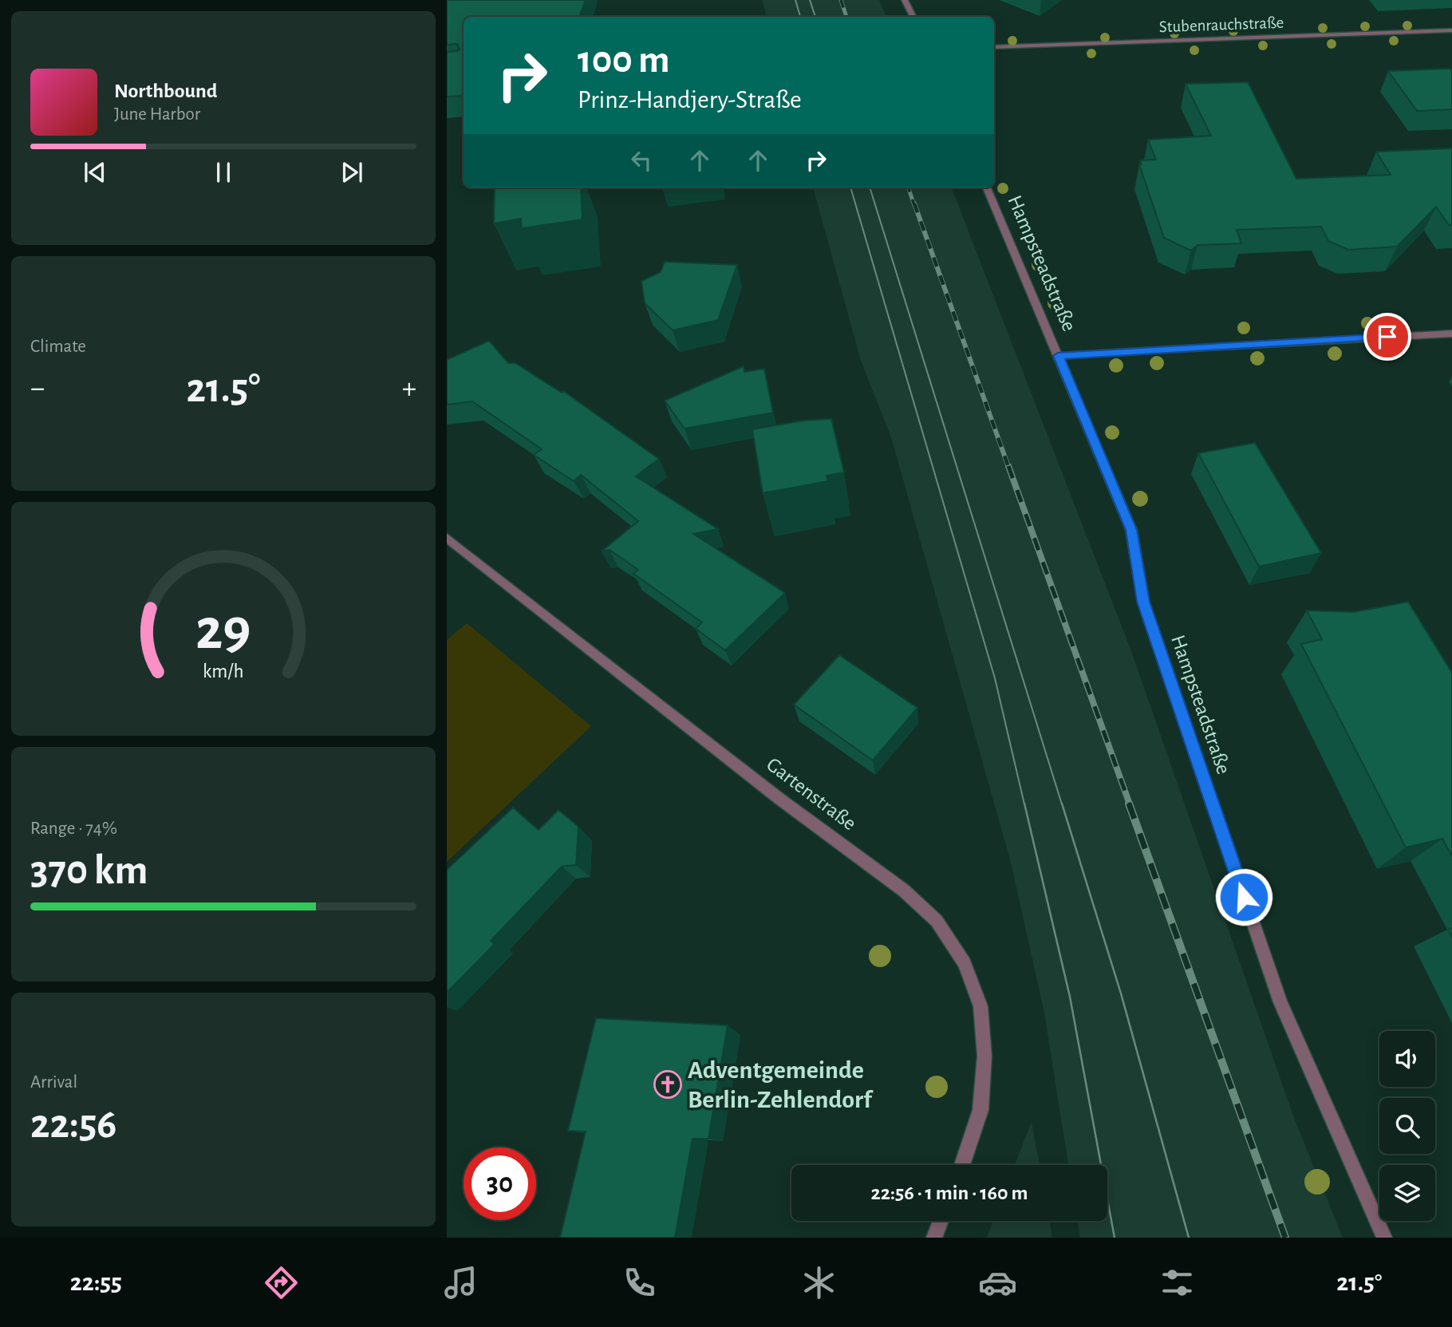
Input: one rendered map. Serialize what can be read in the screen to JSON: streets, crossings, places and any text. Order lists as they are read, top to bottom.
{
  "streets": {
    "street": ["Stubenrauchstraße", "Hampsteadstraße", "Gartenstraße"]
  },
  "places": {
    "church": ["Adventgemeinde Berlin-Zehlendorf"]
  },
  "page": {
    "turn": ["100 m", "Prinz-Handjery-Straße"],
    "song": ["Northbound", "June Harbor"],
    "tile": [
      "Climate",
      ["Range · 74%", "370 km"],
      ["Arrival", "22:56"]
    ],
    "heat": ["−", "21.5°", "+"],
    "limit": "30",
    "trip": "22:56 · 1 min · 160 m",
    "tabs": ["22:55", "21.5°"],
    "gauge": ["29", "km/h"]
  }
}
